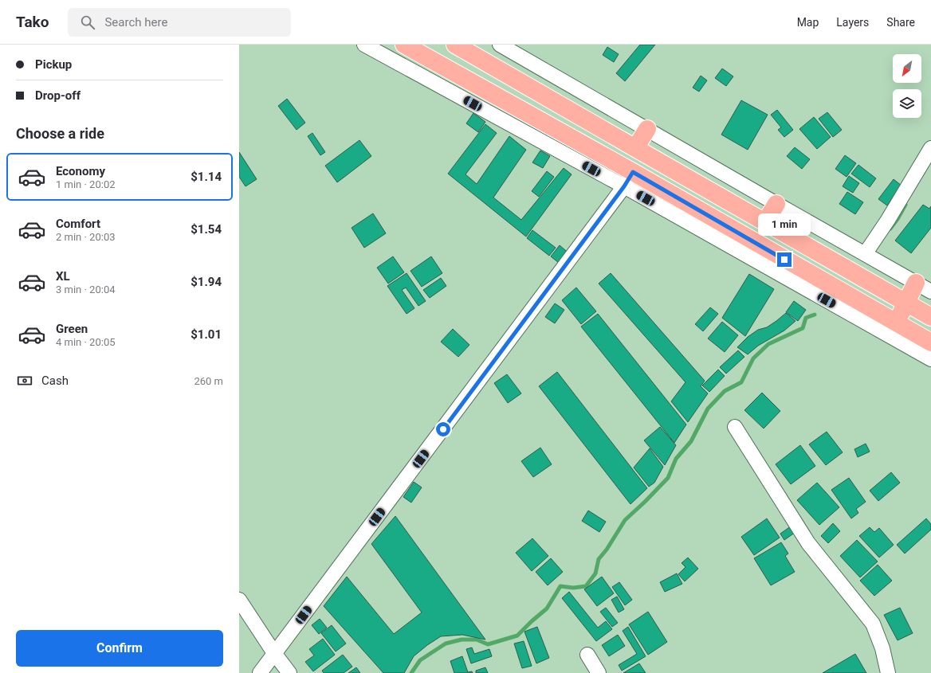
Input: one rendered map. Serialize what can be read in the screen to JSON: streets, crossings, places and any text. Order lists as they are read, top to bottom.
{
  "north": "bottom left",
  "page": {
    "header": "Tako",
    "search": "Search here",
    "nav": ["Map", "Layers", "Share"],
    "banner": ["Pickup", "Drop-off"],
    "heading": "Choose a ride",
    "list": [
      {
        "name": "Economy",
        "note": "1 min · 20:02",
        "value": "$1.14"
      },
      {
        "name": "Comfort",
        "note": "2 min · 20:03",
        "value": "$1.54"
      },
      {
        "name": "XL",
        "note": "3 min · 20:04",
        "value": "$1.94"
      },
      {
        "name": "Green",
        "note": "4 min · 20:05",
        "value": "$1.01"
      }
    ],
    "bubble": "1 min",
    "pay": ["Cash", "260 m"],
    "buttons": "Confirm"
  }
}
